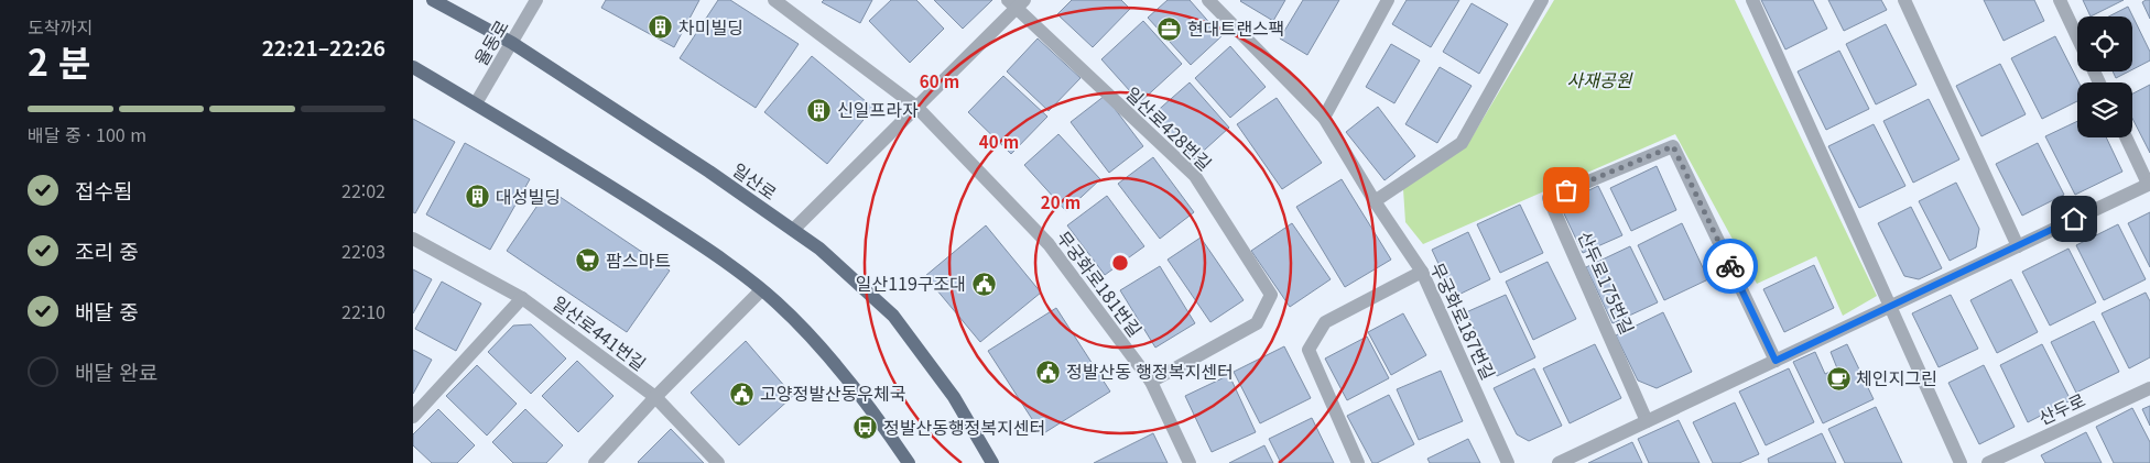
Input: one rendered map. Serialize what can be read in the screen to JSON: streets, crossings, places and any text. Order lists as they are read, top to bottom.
{
  "streets": {
    "main road": ["일산로"],
    "street": [
      "율동로",
      "일산로428번길",
      "산두로175번길",
      "무궁화로181번길",
      "무궁화로187번길",
      "일산로441번길",
      "산두로"
    ]
  },
  "crossings": [
    ["율동로", "일산로"],
    ["일산로428번길", "일산로"],
    ["일산로428번길", "무궁화로181번길"]
  ],
  "parks": ["사재공원"],
  "places": {
    "building": ["차미빌딩", "신일프라자", "대성빌딩"],
    "office": ["현대트랜스팩"],
    "supermarket": ["팜스마트"],
    "public building": ["일산119구조대", "정발산동 행정복지센터", "고양정발산동우체국"],
    "cafe": ["체인지그린"],
    "bus stop": ["정발산동행정복지센터"]
  },
  "page": {
    "heading": ["2 분", "도착까지", "22:21–22:26"],
    "bar": "배달 중 · 100 m",
    "list": [
      ["접수됨", "22:02"],
      ["조리 중", "22:03"],
      ["배달 중", "22:10"],
      "배달 완료"
    ]
  },
  "rings": ["60 m", "40 m", "20 m"]
}
